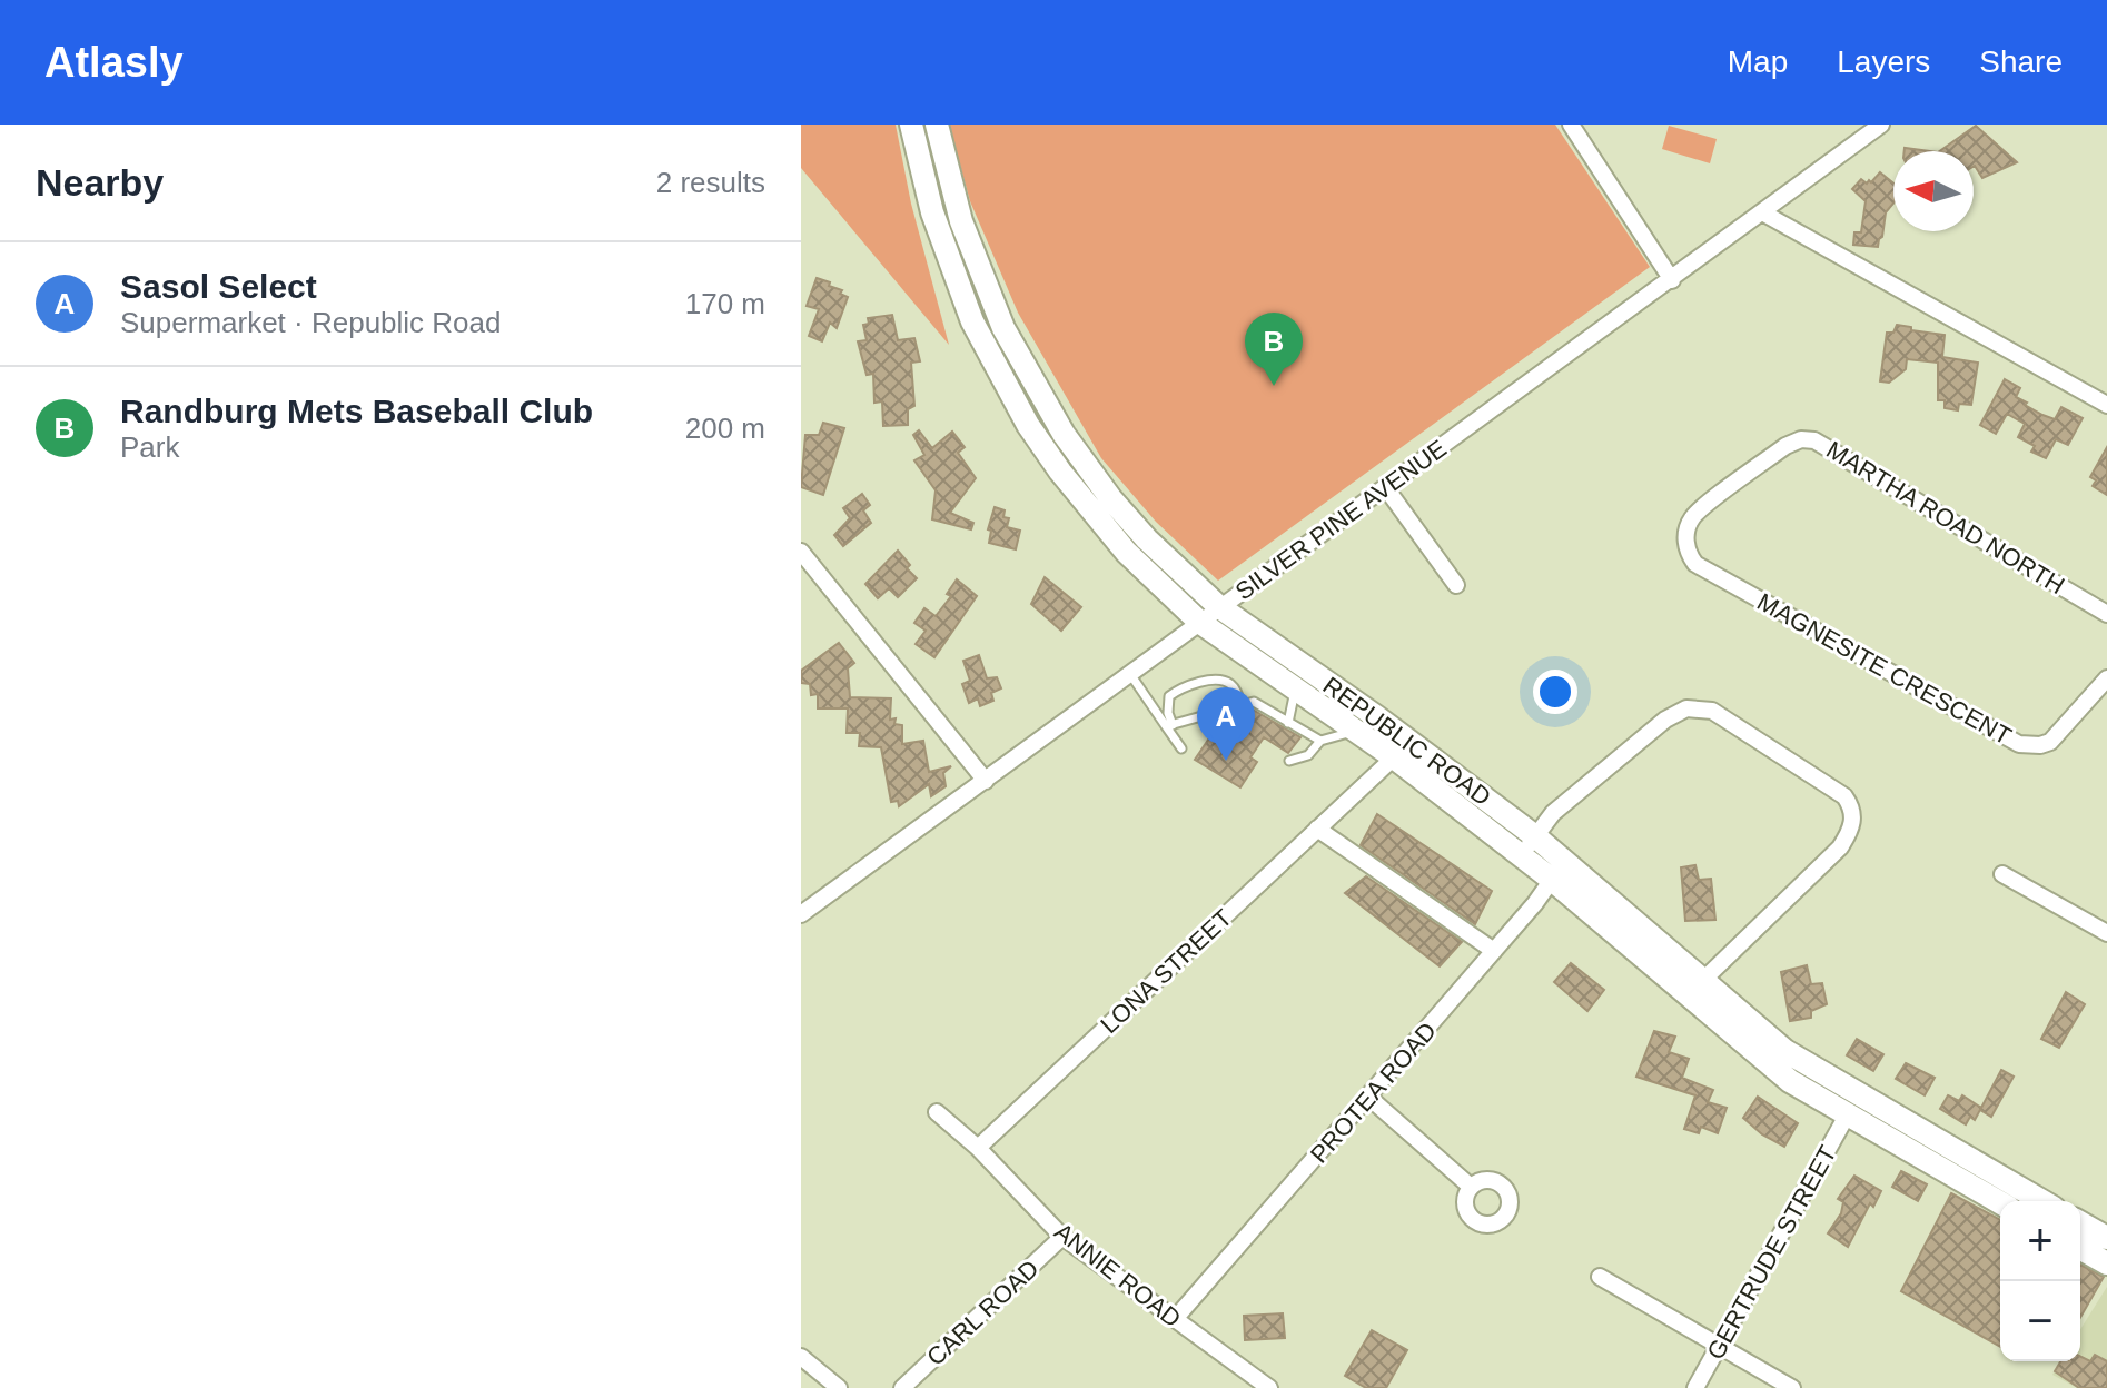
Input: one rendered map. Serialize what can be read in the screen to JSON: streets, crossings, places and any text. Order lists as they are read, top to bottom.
{
  "streets": {
    "main road": ["REPUBLIC ROAD"],
    "street": [
      "MARTHA ROAD NORTH",
      "SILVER PINE AVENUE",
      "MAGNESITE CRESCENT",
      "LONA STREET",
      "PROTEA ROAD",
      "GERTRUDE STREET",
      "ANNIE ROAD",
      "CARL ROAD"
    ]
  },
  "crossings": [
    ["MARTHA ROAD NORTH", "MAGNESITE CRESCENT"],
    ["SILVER PINE AVENUE", "REPUBLIC ROAD"],
    ["REPUBLIC ROAD", "LONA STREET"],
    ["REPUBLIC ROAD", "PROTEA ROAD"],
    ["REPUBLIC ROAD", "GERTRUDE STREET"],
    ["LONA STREET", "ANNIE ROAD"],
    ["PROTEA ROAD", "ANNIE ROAD"],
    ["ANNIE ROAD", "CARL ROAD"]
  ],
  "north": "left",
  "page": {
    "header": "Atlasly",
    "nav": ["Map", "Layers", "Share"],
    "heading": ["Nearby", "2 results"],
    "list": [
      {
        "mark": "A",
        "name": "Sasol Select",
        "note": "Supermarket · Republic Road",
        "value": "170 m"
      },
      {
        "mark": "B",
        "name": "Randburg Mets Baseball Club",
        "note": "Park",
        "value": "200 m"
      }
    ],
    "pins": ["B", "A"],
    "map_buttons": ["+", "−"]
  }
}
